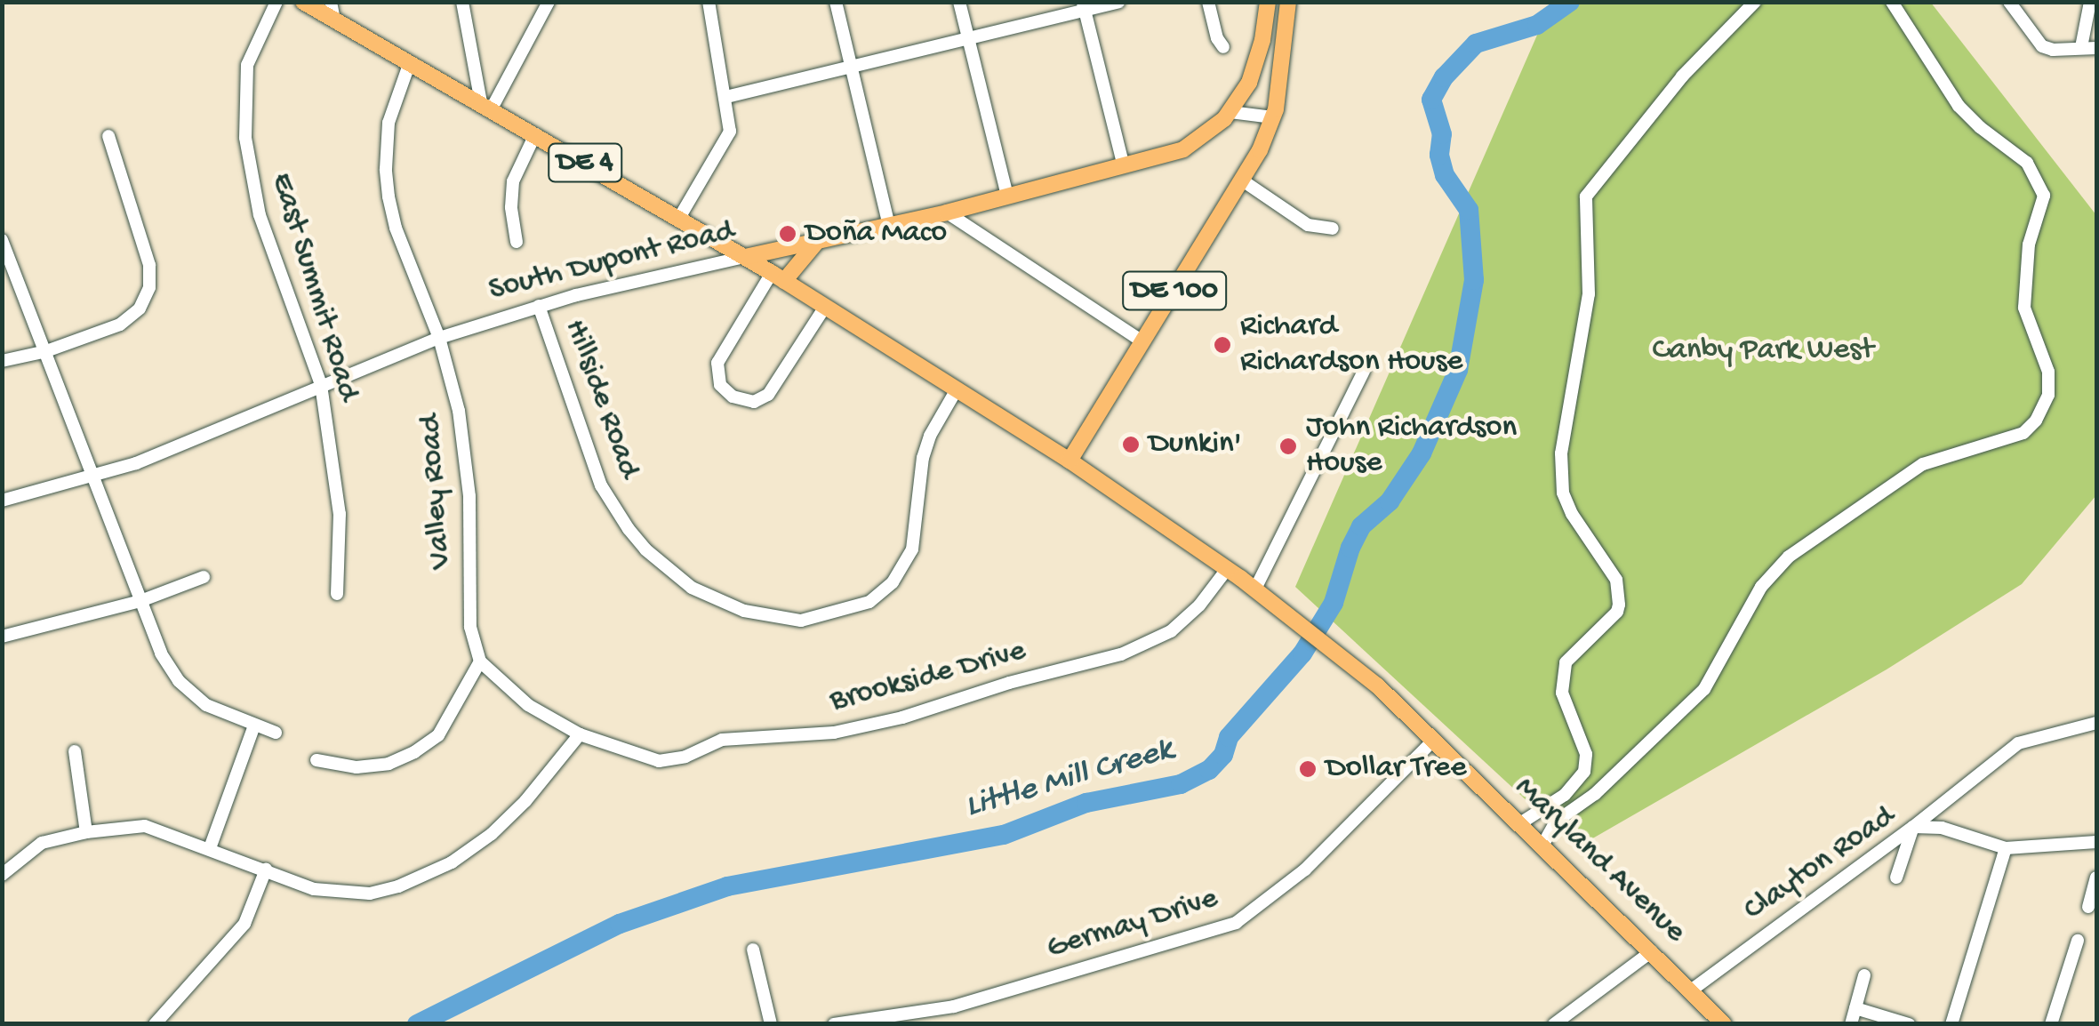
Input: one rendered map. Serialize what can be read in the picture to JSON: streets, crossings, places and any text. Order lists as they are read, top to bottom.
{
  "streets": {
    "main road": [
      "DE 4",
      "South Dupont Road",
      "DE 100",
      "Maryland Avenue"
    ],
    "street": [
      "East Summit Road",
      "Hillside Road",
      "Valley Road",
      "Brookside Drive",
      "Clayton Road",
      "Germay Drive"
    ]
  },
  "crossings": [
    ["DE 4", "South Dupont Road"],
    ["DE 4", "DE 100"],
    ["DE 4", "Hillside Road"],
    ["DE 4", "Valley Road"],
    ["DE 4", "Brookside Drive"],
    ["DE 4", "Maryland Avenue"],
    ["DE 4", "Germay Drive"],
    ["South Dupont Road", "East Summit Road"],
    ["South Dupont Road", "Hillside Road"],
    ["South Dupont Road", "Valley Road"],
    ["Valley Road", "Brookside Drive"],
    ["Maryland Avenue", "Clayton Road"],
    ["Maryland Avenue", "Germay Drive"]
  ],
  "water": ["Little Mill Creek"],
  "parks": ["Canby Park West"],
  "places": [
    "Doña Maco",
    "Richard Richardson House",
    "Dunkin'",
    "John Richardson House",
    "Dollar Tree"
  ]
}
